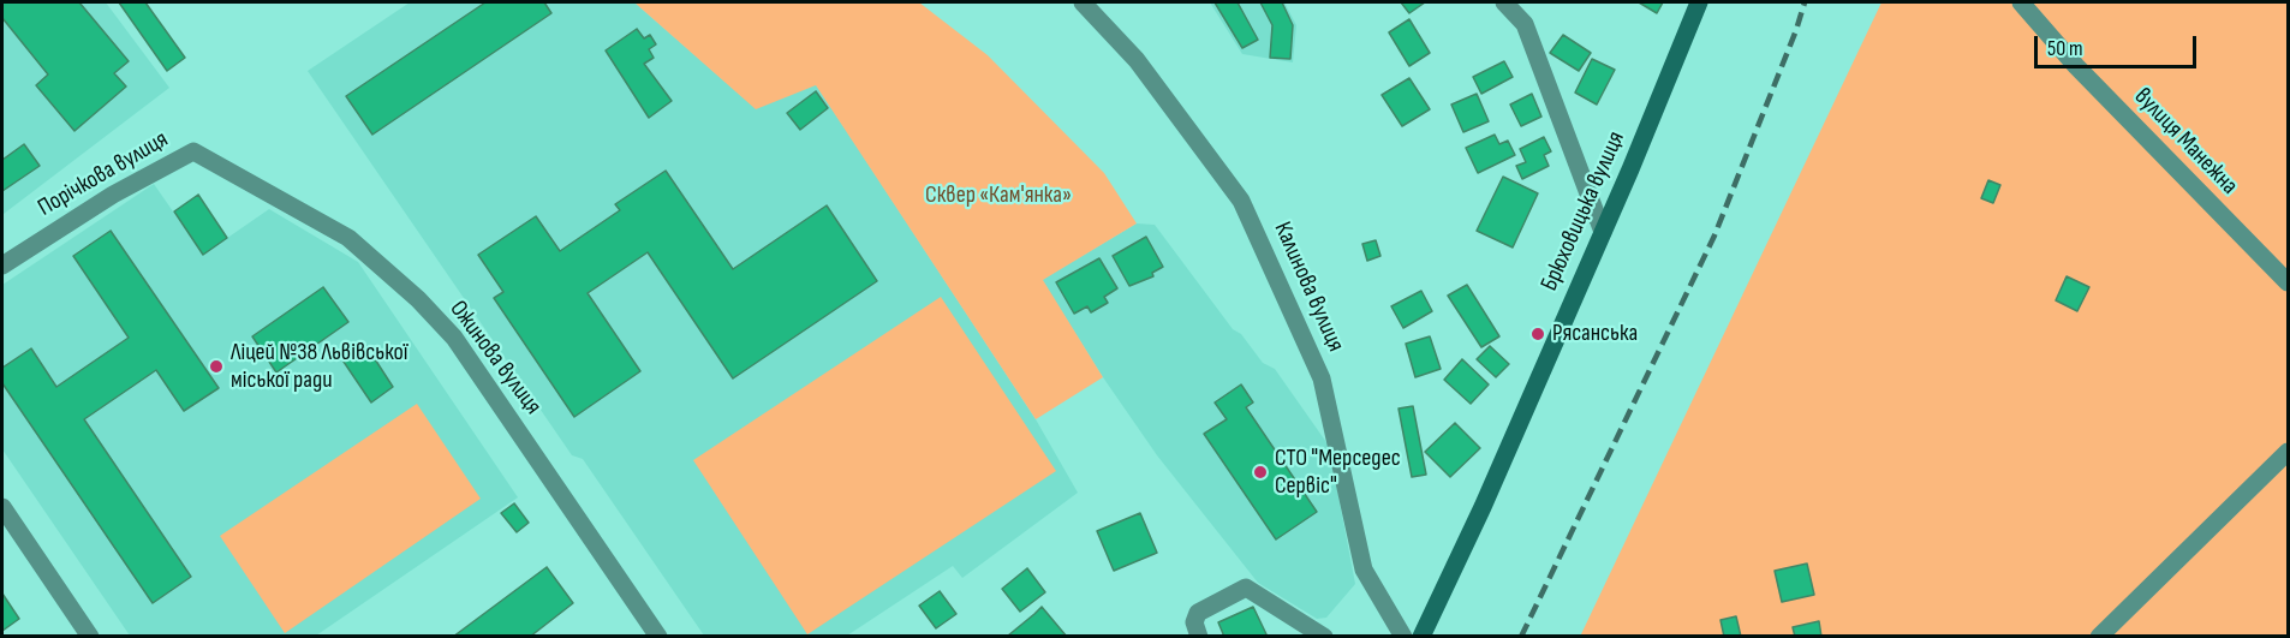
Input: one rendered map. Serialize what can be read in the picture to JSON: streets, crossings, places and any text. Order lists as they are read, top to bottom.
{
  "streets": {
    "main road": ["Брюховицька вулиця"],
    "street": [
      "вулиця Манежна",
      "Порічкова вулиця",
      "Калинова вулиця",
      "Ожинова вулиця"
    ]
  },
  "crossings": [
    ["Порічкова вулиця", "Ожинова вулиця"]
  ],
  "parks": ["Сквер «Кам'янка»"],
  "places": ["Рясанська", "Ліцей №38 Львівської міської ради", "СТО \"Мерседес Сервіс\""],
  "scale_bar": "50 m"
}
